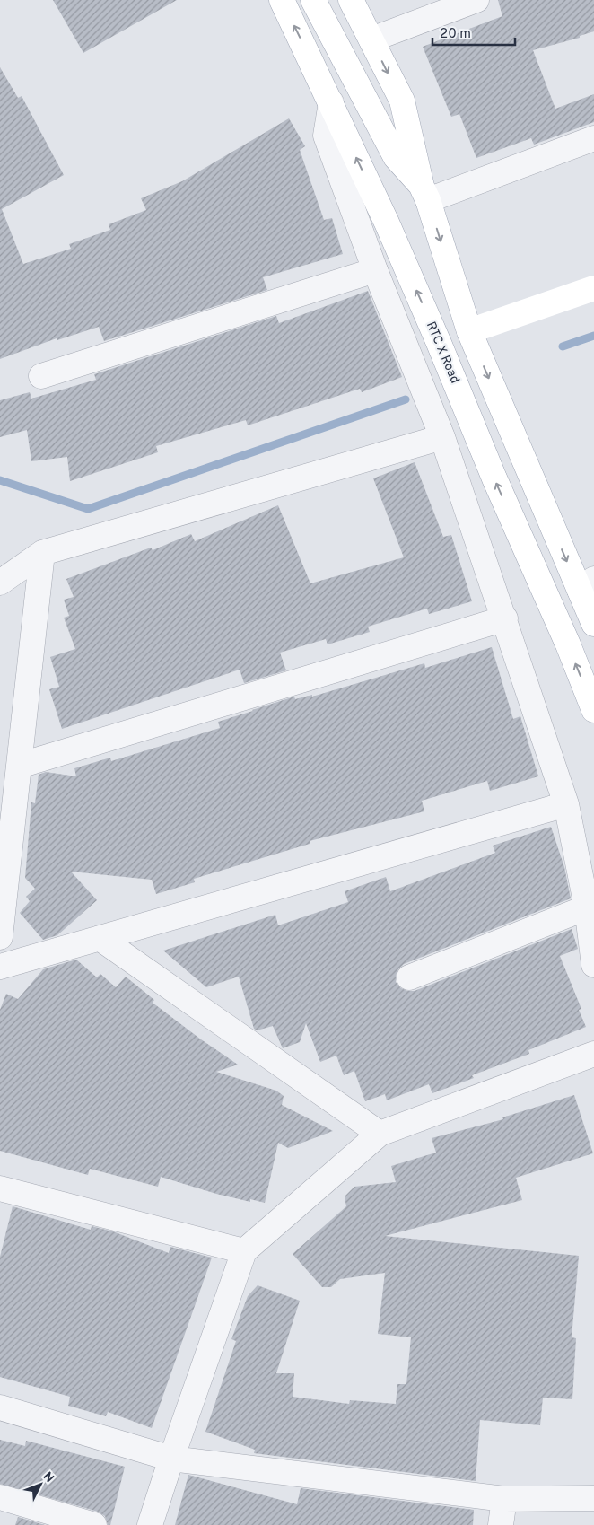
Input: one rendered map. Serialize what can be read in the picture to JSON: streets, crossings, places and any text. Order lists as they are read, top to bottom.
{
  "streets": {
    "main road": ["RTC X Road"]
  },
  "scale_bar": "20 m",
  "north": "top right"
}
